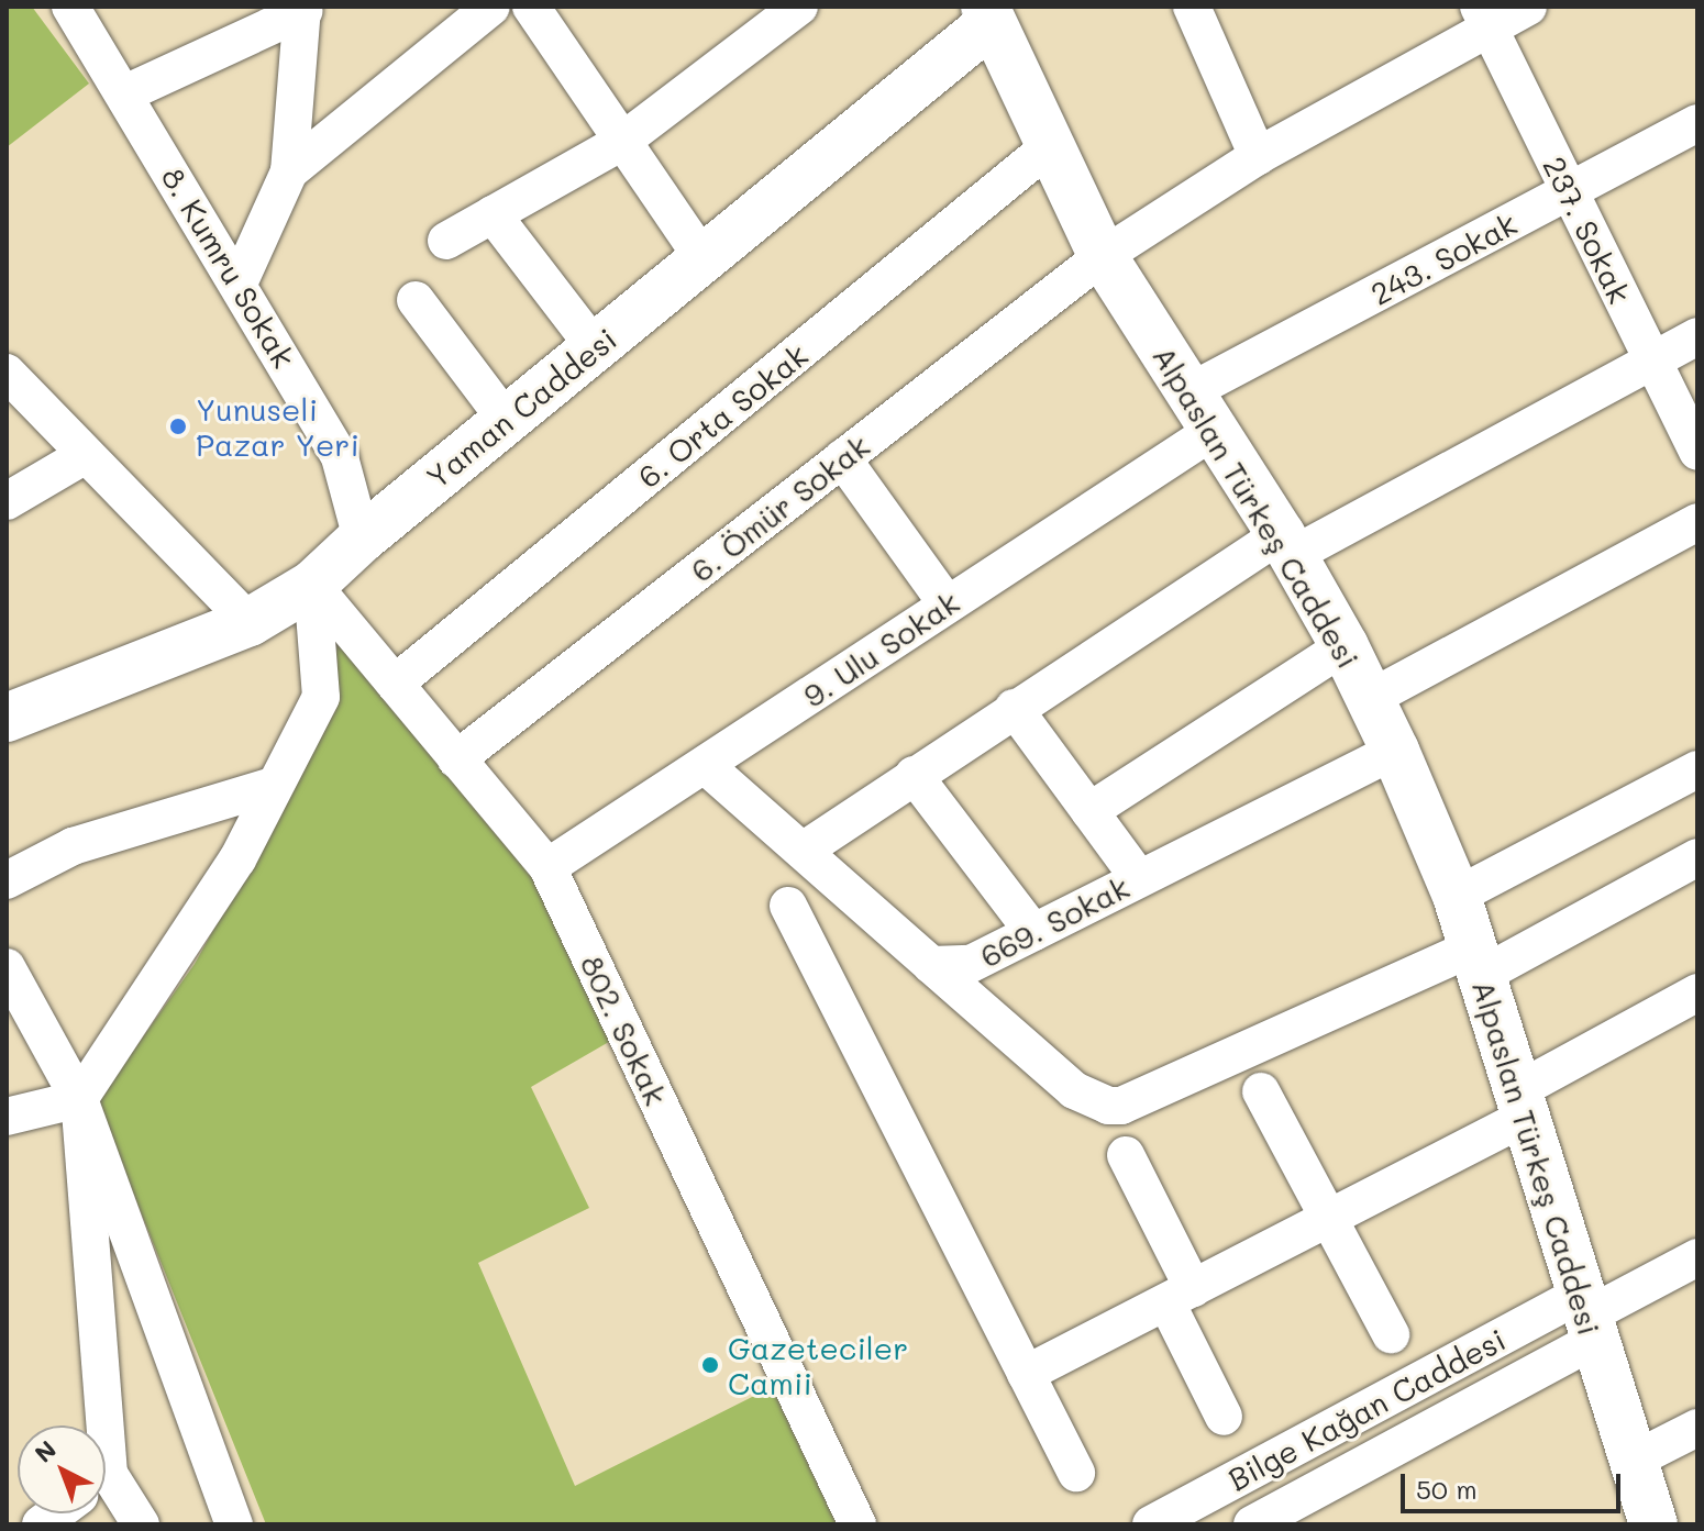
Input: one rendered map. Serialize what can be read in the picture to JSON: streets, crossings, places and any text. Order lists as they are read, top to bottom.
{
  "streets": {
    "main road": ["Yaman Caddesi", "Alpaslan Türkeş Caddesi"],
    "street": [
      "237. Sokak",
      "243. Sokak",
      "8. Kumru Sokak",
      "6. Orta Sokak",
      "6. Ömür Sokak",
      "9. Ulu Sokak",
      "669. Sokak",
      "802. Sokak",
      "Bilge Kağan Caddesi"
    ]
  },
  "crossings": [
    ["237. Sokak", "243. Sokak"],
    ["237. Sokak", "6. Ömür Sokak"],
    ["243. Sokak", "Alpaslan Türkeş Caddesi"],
    ["243. Sokak", "9. Ulu Sokak"],
    ["8. Kumru Sokak", "Yaman Caddesi"],
    ["Yaman Caddesi", "Alpaslan Türkeş Caddesi"],
    ["Yaman Caddesi", "802. Sokak"],
    ["6. Orta Sokak", "Alpaslan Türkeş Caddesi"],
    ["6. Orta Sokak", "802. Sokak"],
    ["Alpaslan Türkeş Caddesi", "6. Ömür Sokak"],
    ["Alpaslan Türkeş Caddesi", "9. Ulu Sokak"],
    ["Alpaslan Türkeş Caddesi", "669. Sokak"],
    ["Alpaslan Türkeş Caddesi", "Bilge Kağan Caddesi"],
    ["6. Ömür Sokak", "802. Sokak"],
    ["9. Ulu Sokak", "802. Sokak"]
  ],
  "places": ["Yunuseli Pazar Yeri", "Gazeteciler Camii"],
  "scale_bar": "50 m",
  "north": "top left"
}
